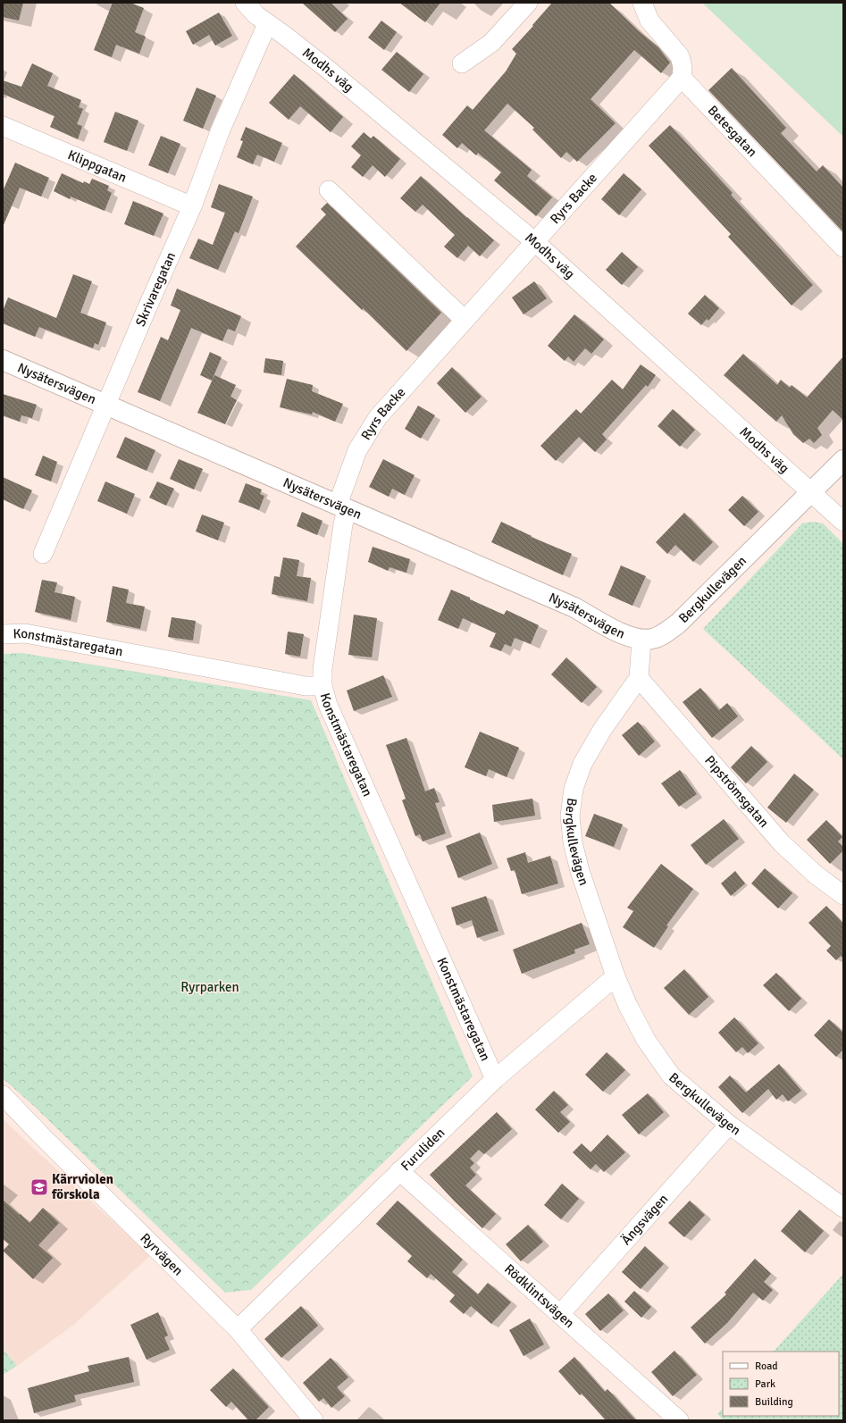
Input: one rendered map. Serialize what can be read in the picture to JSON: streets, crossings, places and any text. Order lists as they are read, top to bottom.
{
  "streets": {
    "street": [
      "Modhs väg",
      "Betesgatan",
      "Klippgatan",
      "Ryrs Backe",
      "Skrivaregatan",
      "Nysätersvägen",
      "Bergkullevägen",
      "Konstmästaregatan",
      "Pipströmsgatan",
      "Furuliden",
      "Ängsvägen",
      "Ryrvägen",
      "Rödklintsvägen"
    ]
  },
  "crossings": [
    ["Modhs väg", "Ryrs Backe"],
    ["Modhs väg", "Skrivaregatan"],
    ["Modhs väg", "Bergkullevägen"],
    ["Betesgatan", "Ryrs Backe"],
    ["Klippgatan", "Skrivaregatan"],
    ["Ryrs Backe", "Nysätersvägen"],
    ["Ryrs Backe", "Konstmästaregatan"],
    ["Skrivaregatan", "Nysätersvägen"],
    ["Nysätersvägen", "Bergkullevägen"],
    ["Bergkullevägen", "Pipströmsgatan"],
    ["Bergkullevägen", "Furuliden"],
    ["Bergkullevägen", "Ängsvägen"],
    ["Konstmästaregatan", "Furuliden"],
    ["Furuliden", "Ryrvägen"],
    ["Furuliden", "Rödklintsvägen"],
    ["Ängsvägen", "Rödklintsvägen"]
  ],
  "parks": ["Ryrparken"],
  "places": {
    "school or university": ["Kärrviolen förskola"]
  },
  "legend": ["Road", "Park", "Building"]
}
